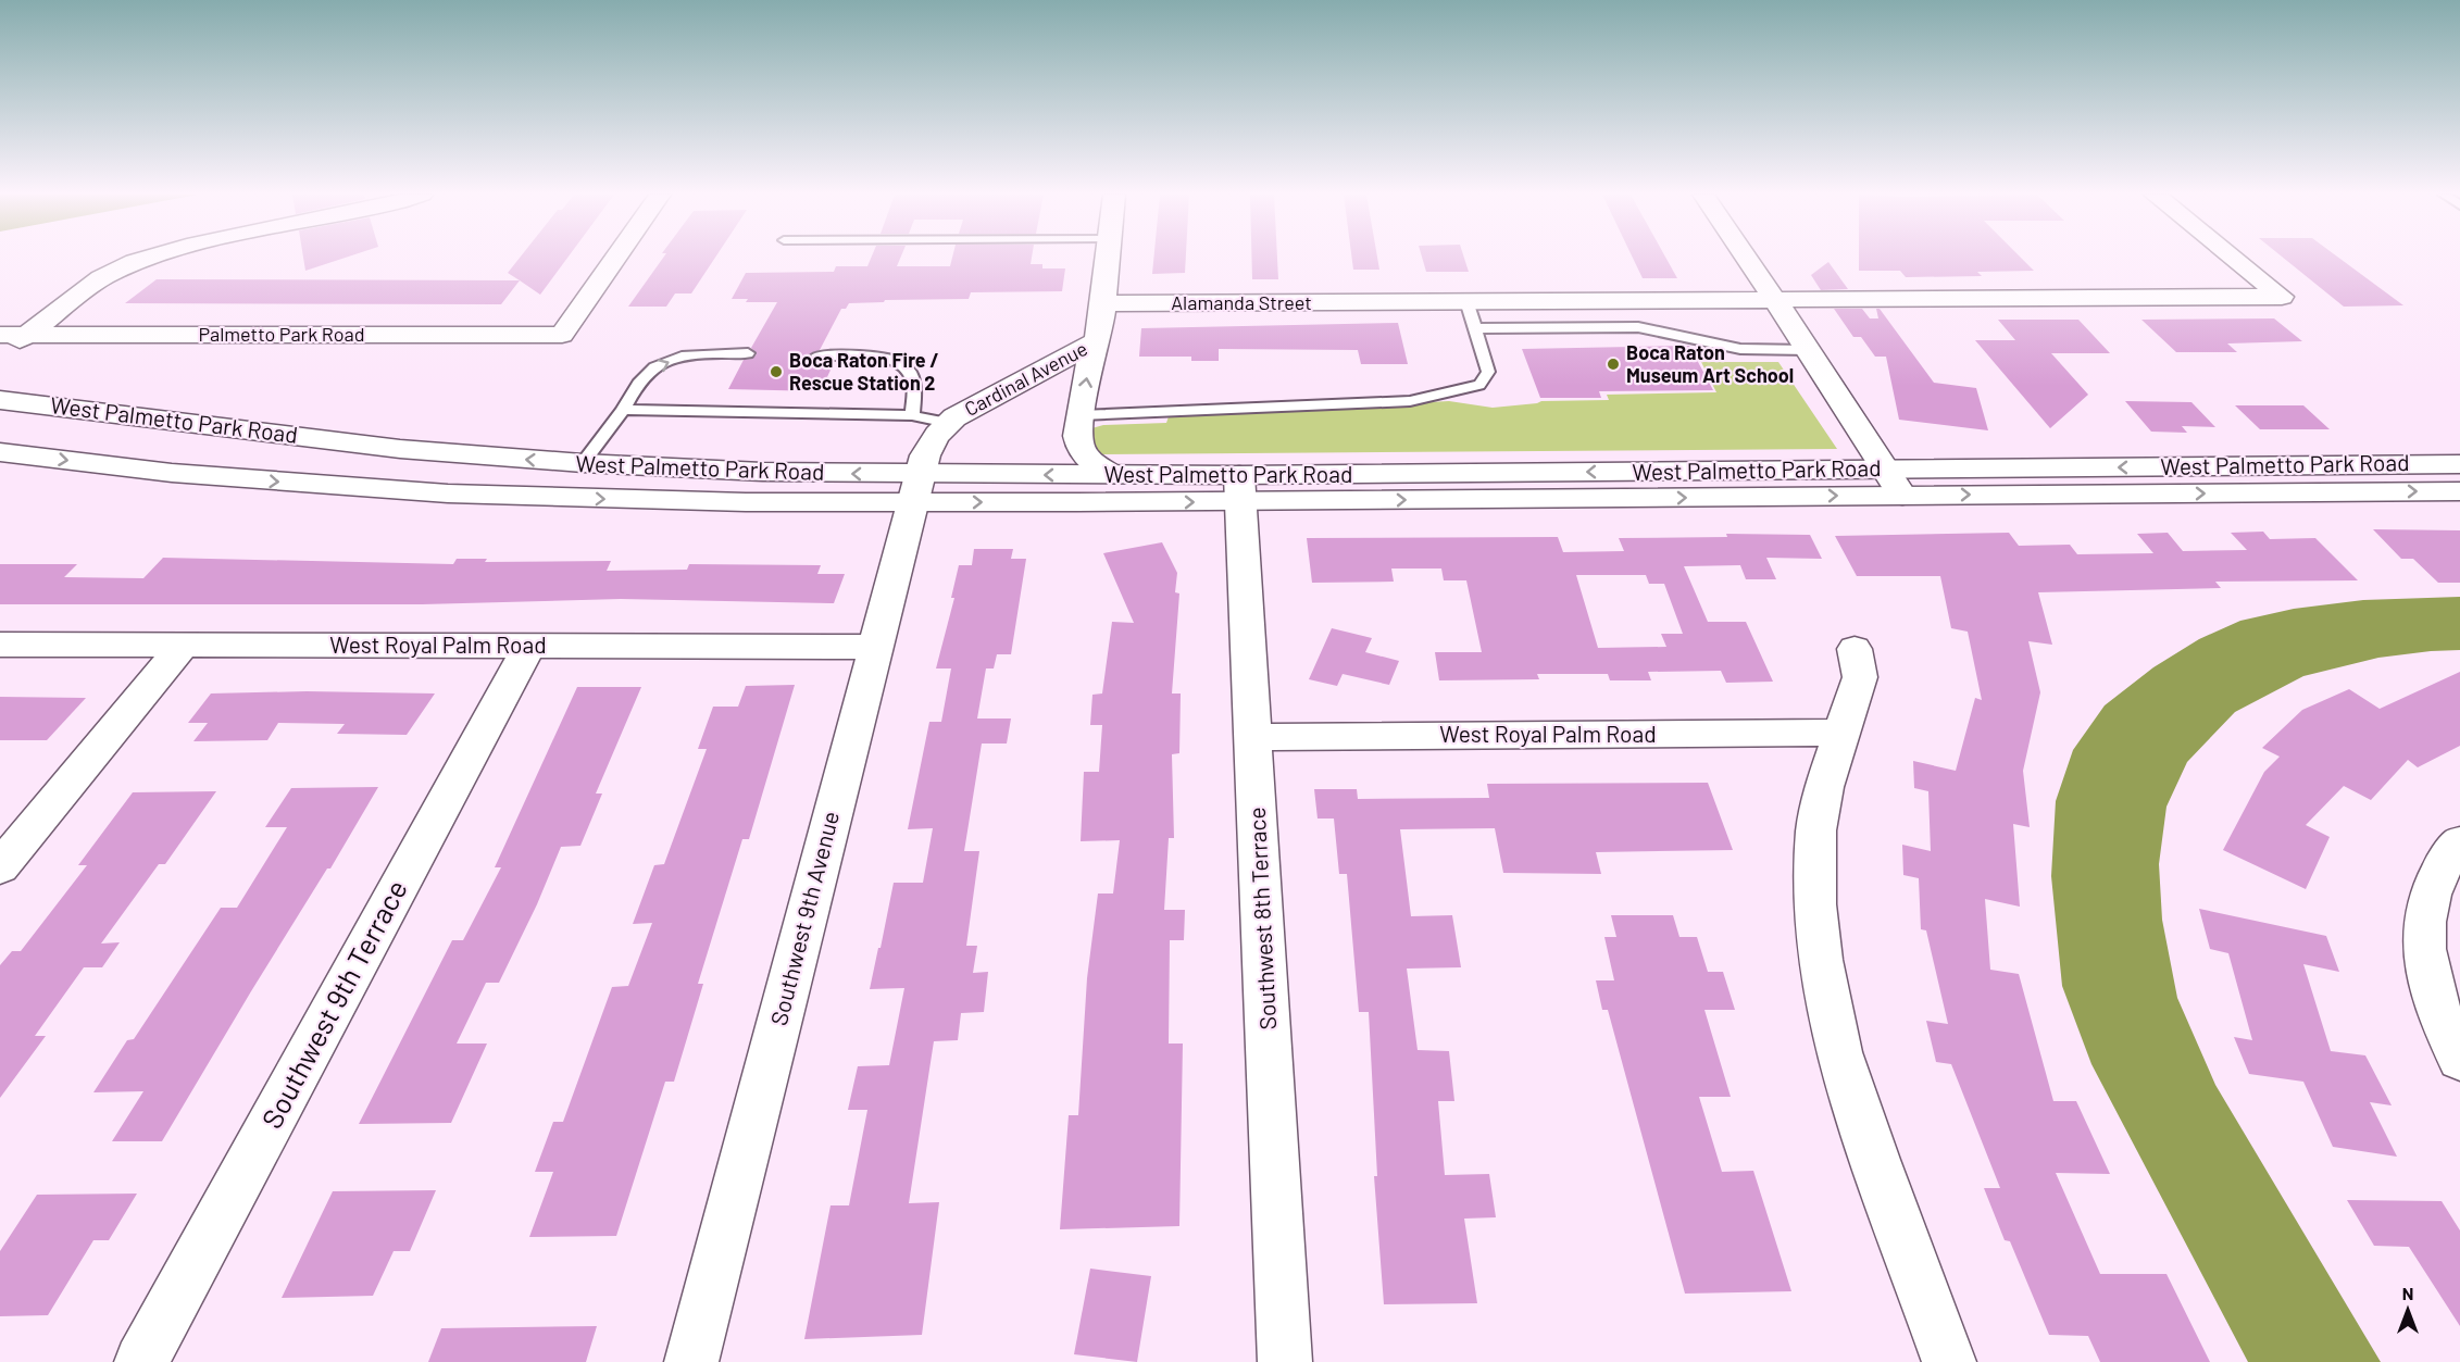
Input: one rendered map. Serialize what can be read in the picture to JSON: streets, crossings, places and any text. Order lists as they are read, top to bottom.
{
  "streets": {
    "street": [
      "Alamanda Street",
      "Palmetto Park Road",
      "Cardinal Avenue",
      "West Palmetto Park Road",
      "West Royal Palm Road",
      "Southwest 9th Avenue",
      "Southwest 8th Terrace",
      "Southwest 9th Terrace"
    ]
  },
  "crossings": [
    ["Alamanda Street", "Cardinal Avenue"],
    ["Cardinal Avenue", "West Palmetto Park Road"],
    ["Cardinal Avenue", "Southwest 9th Avenue"],
    ["West Palmetto Park Road", "Southwest 9th Avenue"],
    ["West Palmetto Park Road", "Southwest 8th Terrace"],
    ["West Royal Palm Road", "Southwest 9th Avenue"],
    ["West Royal Palm Road", "Southwest 8th Terrace"],
    ["West Royal Palm Road", "Southwest 9th Terrace"]
  ],
  "places": ["Boca Raton Museum Art School", "Boca Raton Fire / Rescue Station 2"],
  "north": "top"
}
